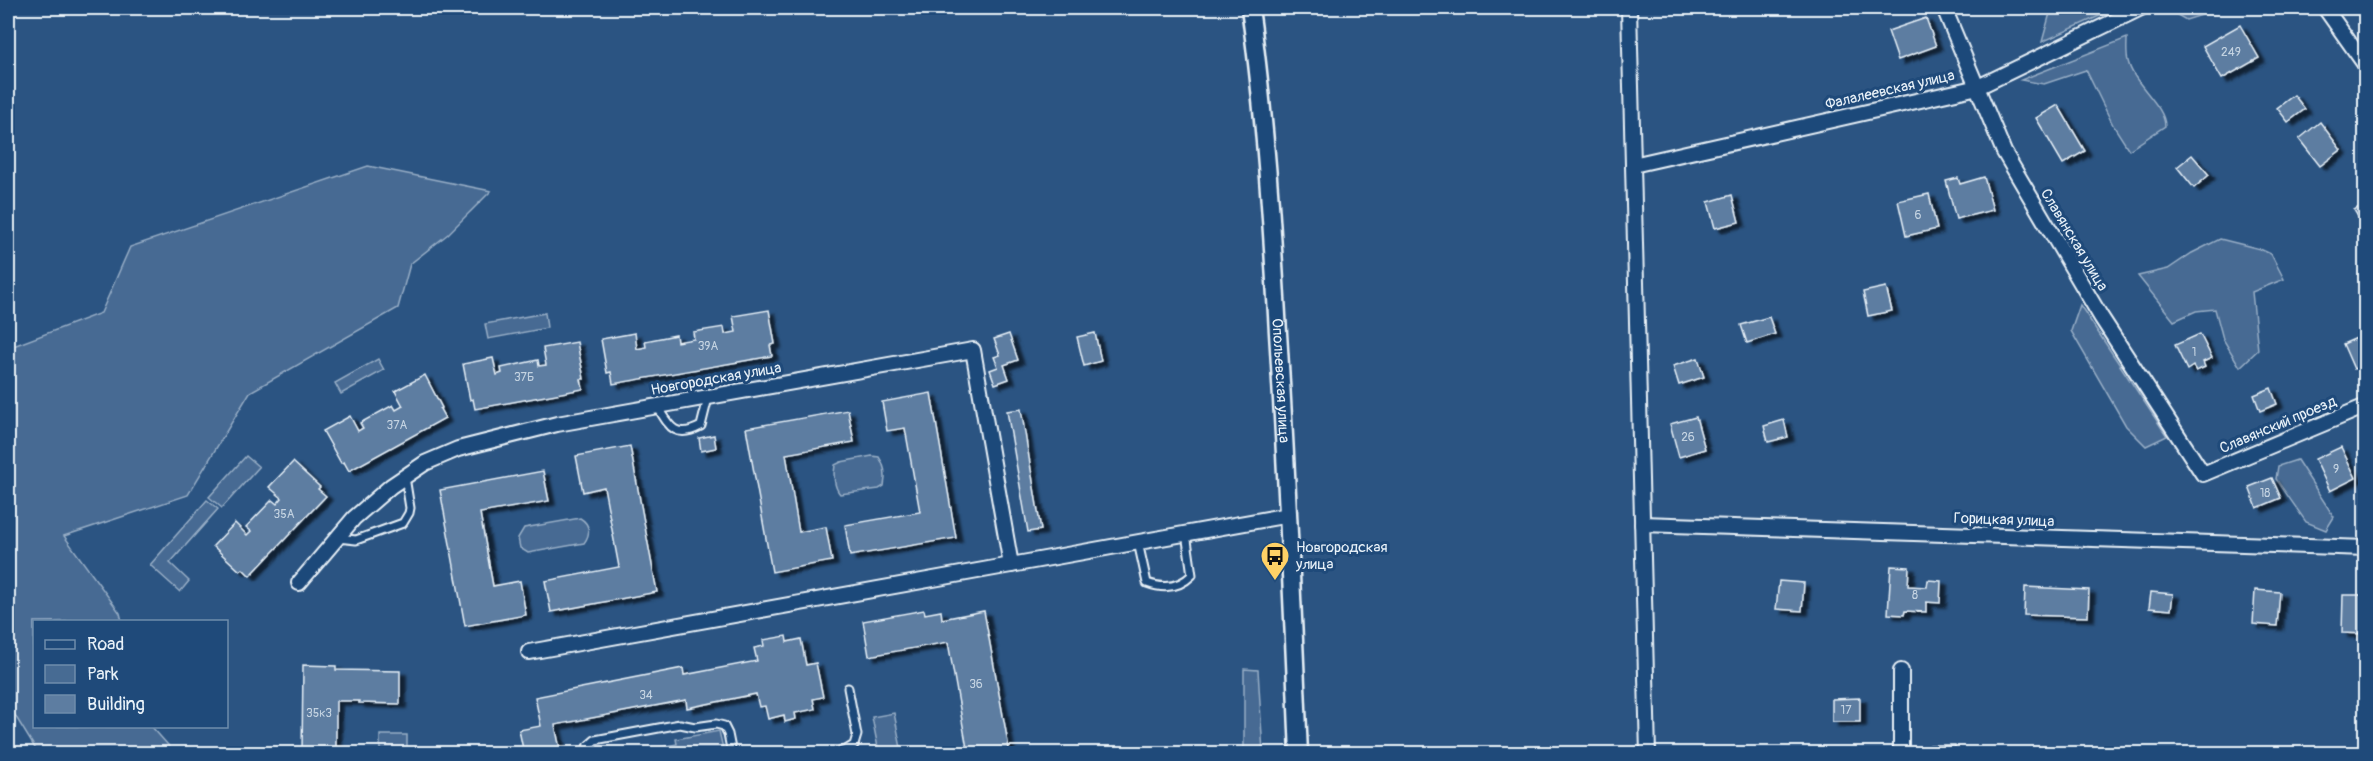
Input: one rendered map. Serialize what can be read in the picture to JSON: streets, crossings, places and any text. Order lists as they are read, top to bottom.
{
  "streets": {
    "street": [
      "Фалалеевская улица",
      "Славянская улица",
      "Новгородская улица",
      "Опольевская улица",
      "Славянский проезд",
      "Горицкая улица"
    ]
  },
  "crossings": [
    ["Фалалеевская улица", "Славянская улица"],
    ["Славянская улица", "Славянский проезд"]
  ],
  "places": {
    "bus stop": ["Новгородская улица"]
  },
  "house_numbers": [
    "249",
    "6",
    "39А",
    "1",
    "37Б",
    "37А",
    "26",
    "9",
    "18",
    "35А",
    "8",
    "36",
    "34",
    "17",
    "35к3"
  ],
  "legend": ["Road", "Park", "Building"]
}
